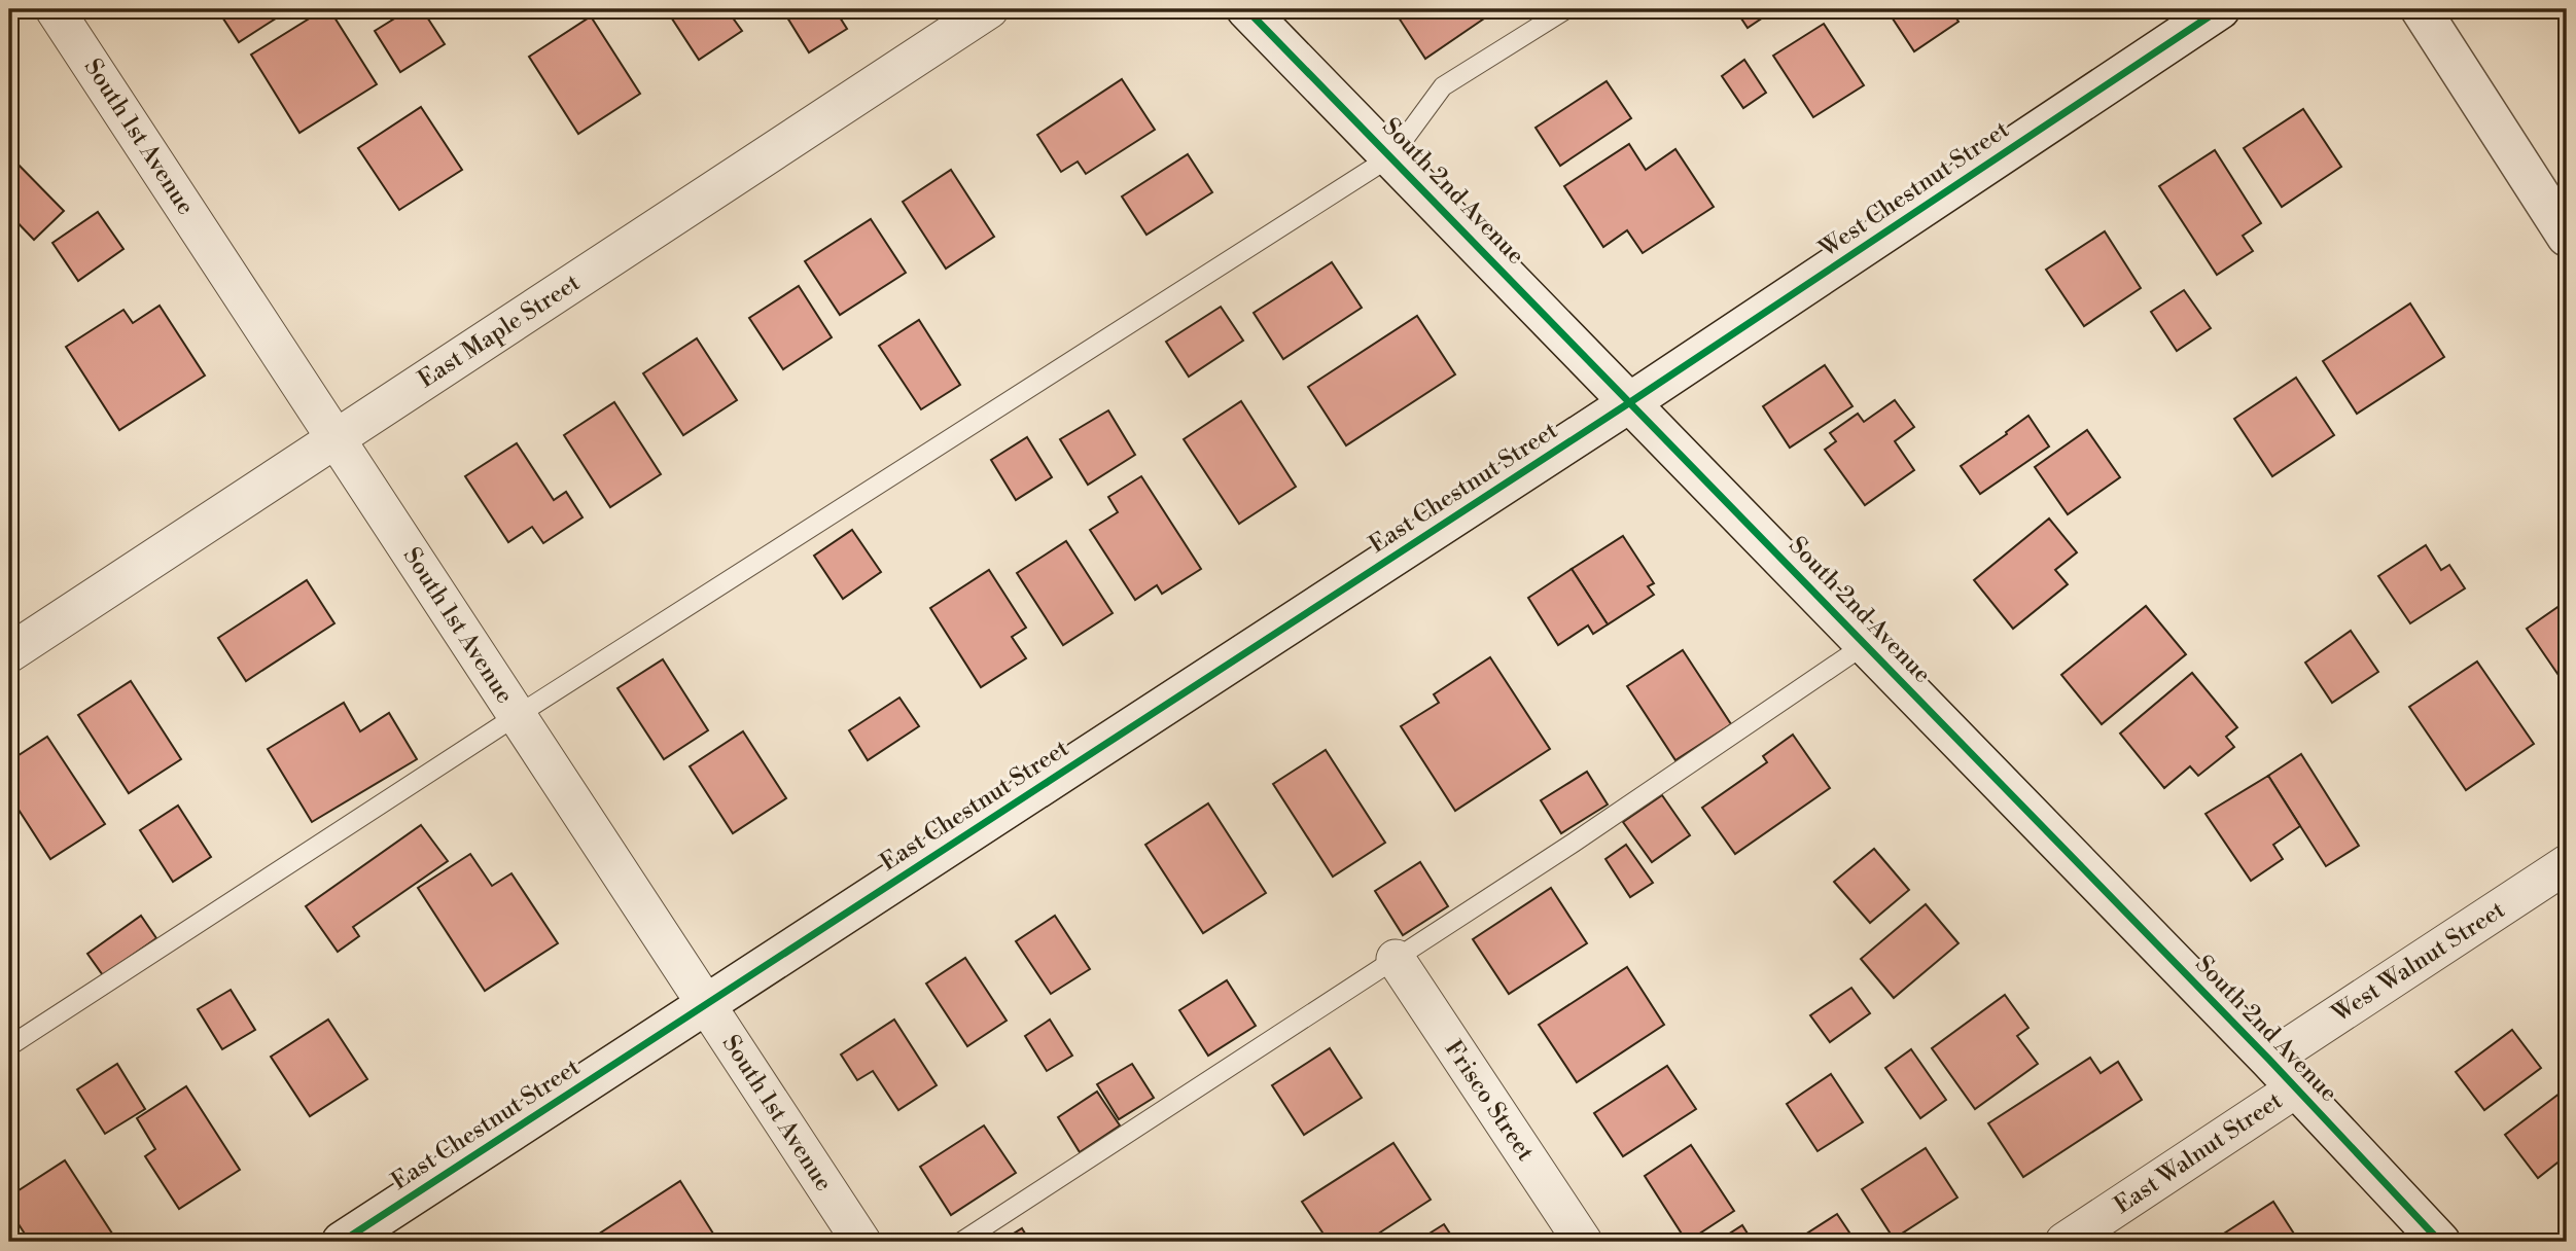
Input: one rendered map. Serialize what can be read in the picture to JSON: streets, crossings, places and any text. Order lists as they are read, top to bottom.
{
  "streets": {
    "main road": ["West Chestnut Street", "South 2nd Avenue", "East Chestnut Street"],
    "street": [
      "South 1st Avenue",
      "East Maple Street",
      "West Walnut Street",
      "Frisco Street",
      "East Walnut Street"
    ]
  },
  "crossings": [
    ["South 1st Avenue", "East Maple Street"],
    ["South 1st Avenue", "East Chestnut Street"],
    ["West Chestnut Street", "South 2nd Avenue"],
    ["West Chestnut Street", "East Chestnut Street"],
    ["South 2nd Avenue", "East Chestnut Street"],
    ["South 2nd Avenue", "West Walnut Street"],
    ["South 2nd Avenue", "East Walnut Street"]
  ]
}
